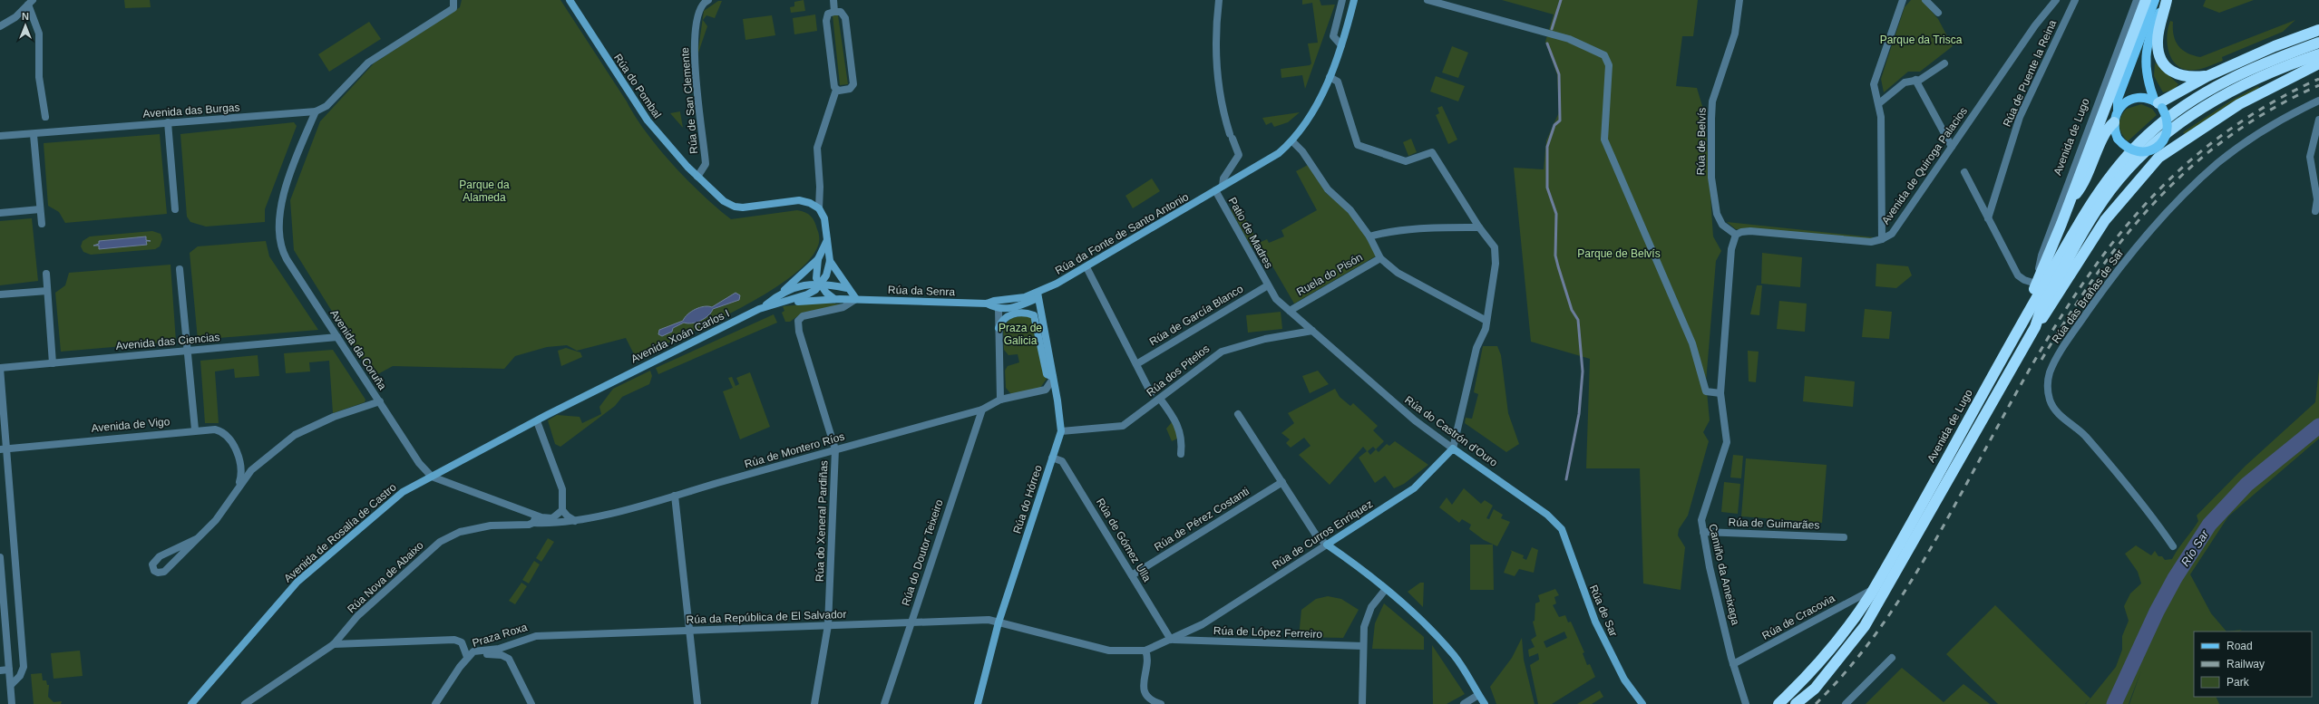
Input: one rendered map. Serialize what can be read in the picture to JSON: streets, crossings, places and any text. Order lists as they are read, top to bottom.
{
  "streets": {
    "highway": ["Avenida de Lugo"],
    "street": [
      "Rúa de Puente la Reina",
      "Rúa do Pombal",
      "Rúa de San Clemente",
      "Avenida das Burgas",
      "Rúa de Belvís",
      "Avenida de Quiroga Palacios",
      "Patio de Madres",
      "Rúa da Fonte de Santo Antonio",
      "Ruela do Pisón",
      "Rúa da Senra",
      "Rúa das Brañas de Sar",
      "Rúa de García Blanco",
      "Avenida Xoán Carlos I",
      "Avenida das Ciencias",
      "Avenida da Coruña",
      "Rúa dos Pitelos",
      "Avenida de Vigo",
      "Rúa do Castrón d'Ouro",
      "Rúa de Montero Ríos",
      "Rúa do Hórreo",
      "Rúa de Pérez Costanti",
      "Rúa do Xeneral Pardiñas",
      "Rúa de Guimarães",
      "Avenida de Rosalía de Castro",
      "Rúa de Curros Enríquez",
      "Rúa de Gómez Ulla",
      "Rúa do Doutor Teixeiro",
      "Camiño da Ameixaga",
      "Rúa Nova de Abaixo",
      "Rúa de Sar",
      "Rúa da República de El Salvador",
      "Rúa de Cracovia",
      "Rúa de López Ferreiro",
      "Praza Roxa"
    ]
  },
  "crossings": [
    ["Rúa do Pombal", "Rúa de San Clemente"],
    ["Avenida das Burgas", "Avenida da Coruña"],
    ["Avenida de Lugo", "Rúa de Cracovia"],
    ["Rúa de Belvís", "Avenida de Quiroga Palacios"],
    ["Rúa de Belvís", "Camiño da Ameixaga"],
    ["Avenida de Quiroga Palacios", "Camiño da Ameixaga"],
    ["Patio de Madres", "Rúa da Fonte de Santo Antonio"],
    ["Patio de Madres", "Ruela do Pisón"],
    ["Patio de Madres", "Rúa de García Blanco"],
    ["Patio de Madres", "Rúa do Castrón d'Ouro"],
    ["Rúa da Fonte de Santo Antonio", "Rúa do Hórreo"],
    ["Ruela do Pisón", "Rúa do Castrón d'Ouro"],
    ["Rúa da Senra", "Rúa do Xeneral Pardiñas"],
    ["Avenida Xoán Carlos I", "Avenida de Rosalía de Castro"],
    ["Avenida das Ciencias", "Avenida da Coruña"],
    ["Avenida da Coruña", "Avenida de Rosalía de Castro"],
    ["Rúa dos Pitelos", "Rúa do Castrón d'Ouro"],
    ["Rúa dos Pitelos", "Rúa do Hórreo"],
    ["Rúa do Castrón d'Ouro", "Rúa de Curros Enríquez"],
    ["Rúa do Castrón d'Ouro", "Rúa de Sar"],
    ["Rúa de Montero Ríos", "Rúa do Hórreo"],
    ["Rúa de Montero Ríos", "Rúa do Xeneral Pardiñas"],
    ["Rúa de Montero Ríos", "Rúa do Doutor Teixeiro"],
    ["Rúa de Montero Ríos", "Rúa Nova de Abaixo"],
    ["Rúa do Hórreo", "Rúa de Gómez Ulla"],
    ["Rúa do Hórreo", "Rúa da República de El Salvador"],
    ["Rúa de Pérez Costanti", "Rúa de Gómez Ulla"],
    ["Rúa do Xeneral Pardiñas", "Rúa da República de El Salvador"],
    ["Rúa de Guimarães", "Camiño da Ameixaga"],
    ["Rúa de Curros Enríquez", "Rúa de Gómez Ulla"],
    ["Rúa de Curros Enríquez", "Rúa da República de El Salvador"],
    ["Rúa de Curros Enríquez", "Rúa de López Ferreiro"],
    ["Rúa de Gómez Ulla", "Rúa de López Ferreiro"],
    ["Rúa do Doutor Teixeiro", "Rúa da República de El Salvador"],
    ["Camiño da Ameixaga", "Rúa de Cracovia"],
    ["Rúa Nova de Abaixo", "Praza Roxa"],
    ["Rúa da República de El Salvador", "Praza Roxa"]
  ],
  "water": ["Río Sar"],
  "parks": [
    "Parque da Trisca",
    "Parque da Alameda",
    "Parque de Belvís",
    "Praza de Galicia"
  ],
  "legend": ["Road", "Railway", "Park"],
  "north": "top"
}
